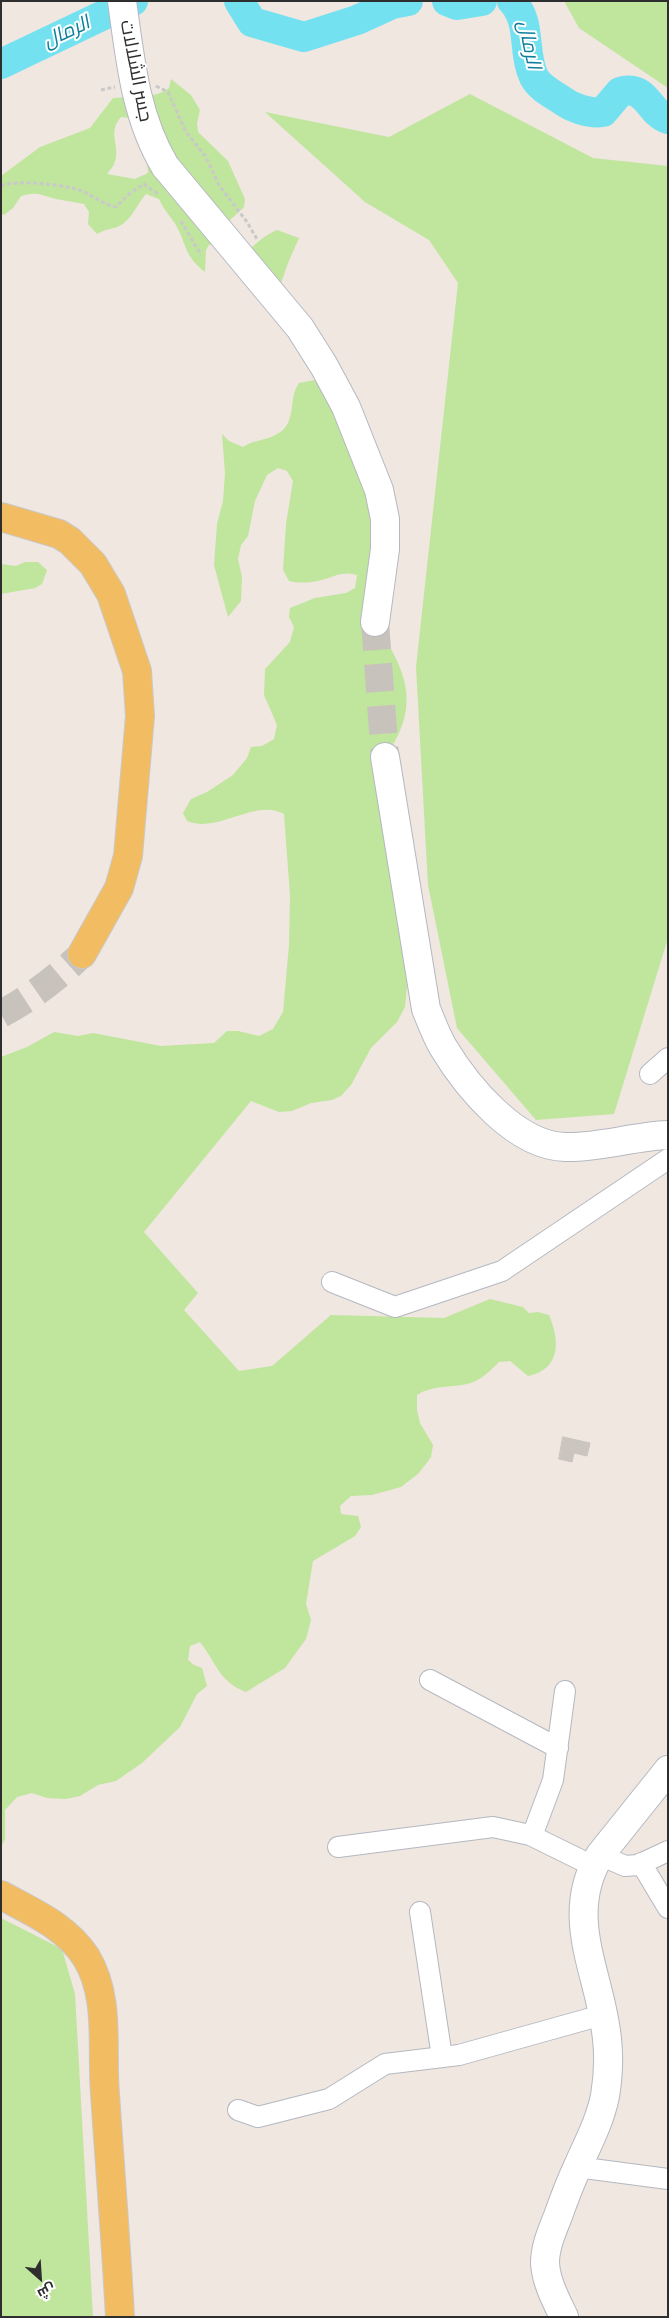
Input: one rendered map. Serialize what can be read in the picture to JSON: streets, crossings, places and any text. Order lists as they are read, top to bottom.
{
  "streets": {
    "main road": ["جسر الشلالات"]
  },
  "water": ["الرمال"],
  "north": "bottom right"
}
